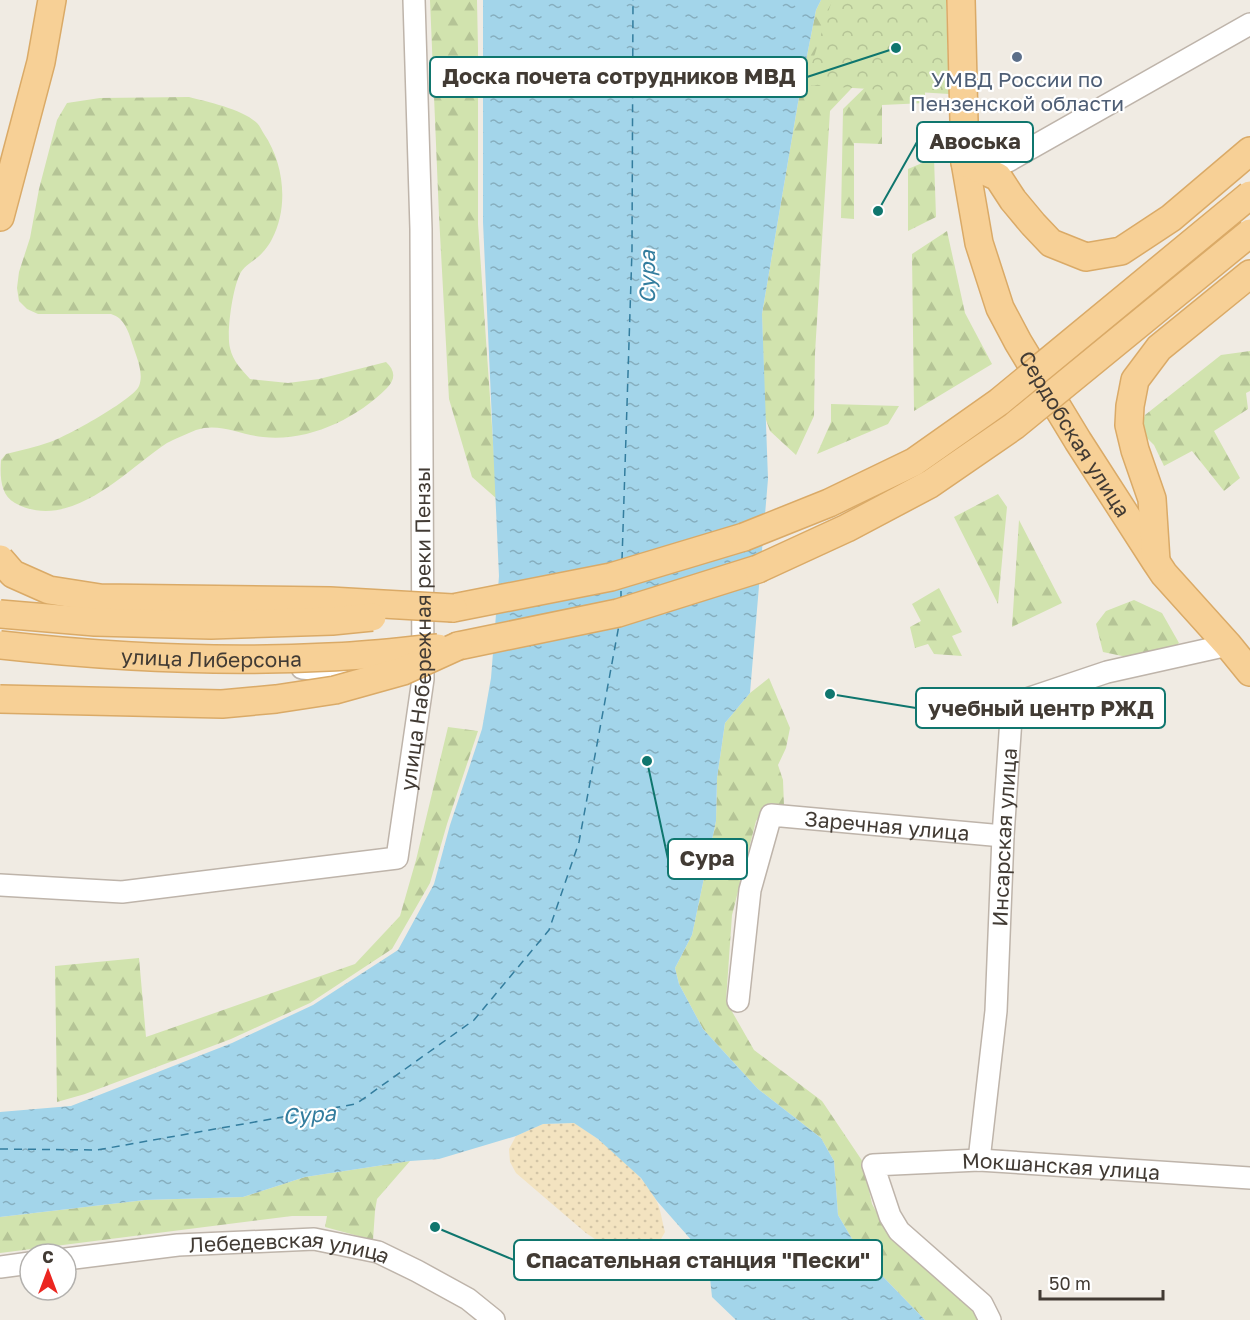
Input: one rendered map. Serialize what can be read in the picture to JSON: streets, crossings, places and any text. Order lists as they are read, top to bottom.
{
  "streets": {
    "main road": ["Сердобская улица"],
    "street": [
      "улица Набережная реки Пензы",
      "улица Либерсона",
      "Заречная улица",
      "Инсарская улица",
      "Мокшанская улица",
      "Лебедевская улица"
    ]
  },
  "crossings": [
    ["Сердобская улица", "Инсарская улица"],
    ["улица Набережная реки Пензы", "улица Либерсона"],
    ["Заречная улица", "Инсарская улица"],
    ["Инсарская улица", "Мокшанская улица"]
  ],
  "water": ["Сура"],
  "places": [
    "Доска почета сотрудников МВД",
    "УМВД России по Пензенской области",
    "Авоська",
    "учебный центр РЖД",
    "Сура",
    "Спасательная станция \"Пески\""
  ],
  "scale_bar": "50 m",
  "north": "top"
}
